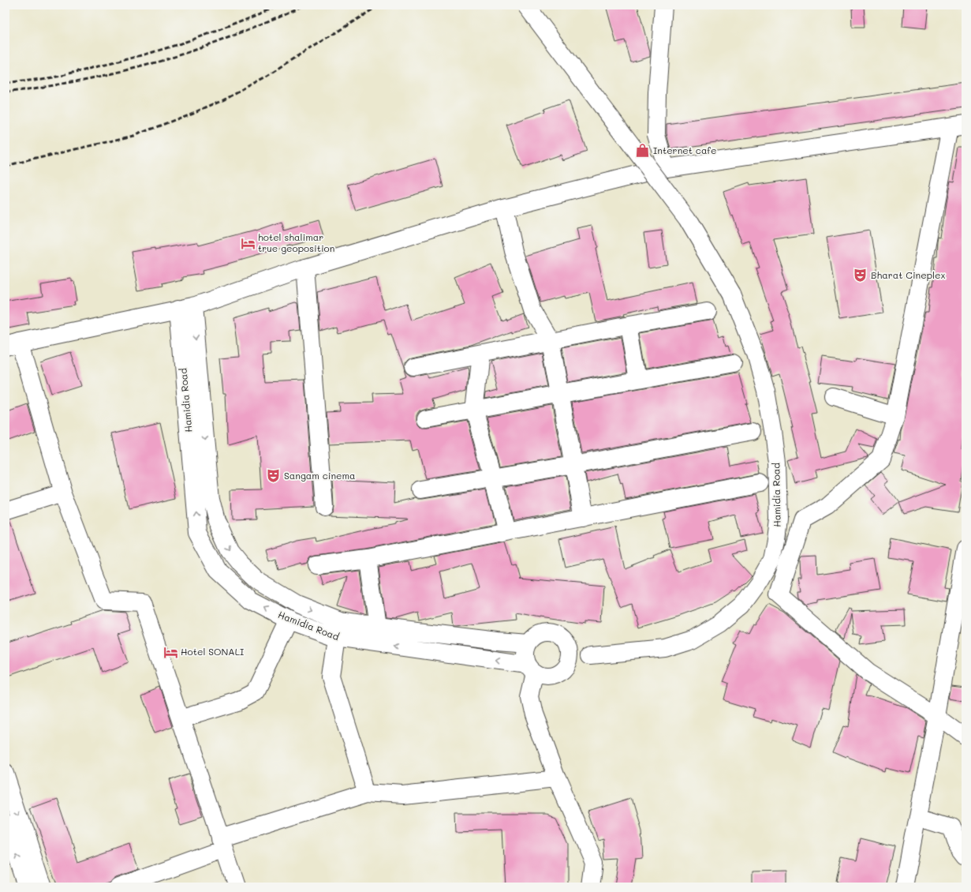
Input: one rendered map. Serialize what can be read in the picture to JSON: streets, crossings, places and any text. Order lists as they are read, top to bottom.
{
  "streets": {
    "street": ["Hamidia Road"]
  },
  "places": {
    "shop": ["Internet cafe"],
    "hotel": ["hotel shalimar true geoposition", "Hotel SONALI"],
    "theatre": ["Bharat Cineplex", "Sangam cinema"]
  }
}
